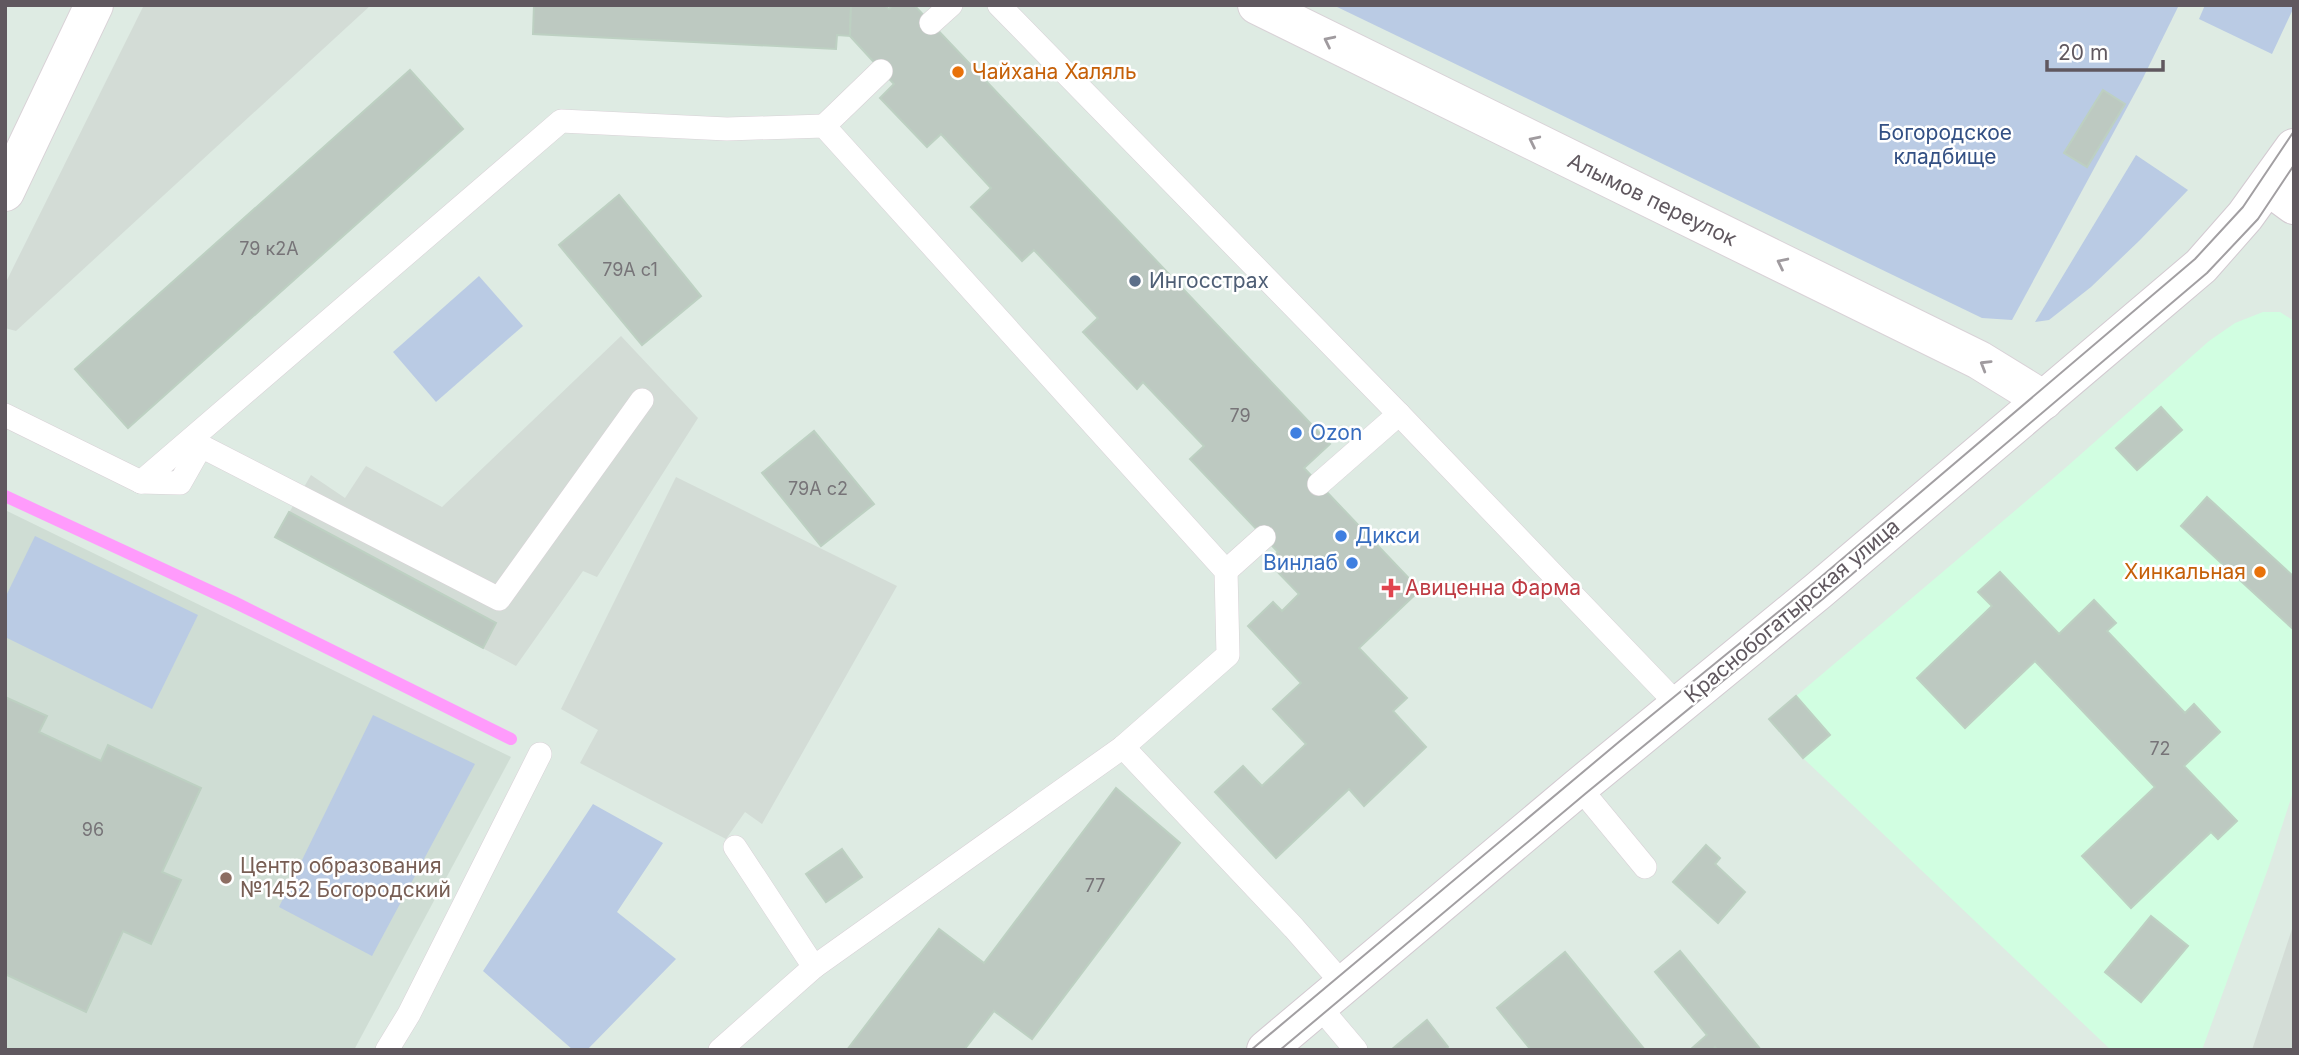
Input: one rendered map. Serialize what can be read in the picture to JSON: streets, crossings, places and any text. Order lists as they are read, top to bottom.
{
  "streets": {
    "main road": ["Алымов переулок", "Краснобогатырская улица"]
  },
  "crossings": [
    ["Алымов переулок", "Краснобогатырская улица"]
  ],
  "one_way": ["Алымов переулок"],
  "parks": ["Богородское кладбище"],
  "places": {
    "other": [
      "Чайхана Халяль",
      "Ингосстрах",
      "Ozon",
      "Дикси",
      "Винлаб",
      "Хинкальная",
      "Центр образования №1452 Богородский"
    ],
    "health": ["Авиценна Фарма"]
  },
  "house_numbers": [
    "79 к2А",
    "79А с1",
    "79",
    "79А с2",
    "72",
    "96",
    "77"
  ],
  "scale_bar": "20 m"
}
